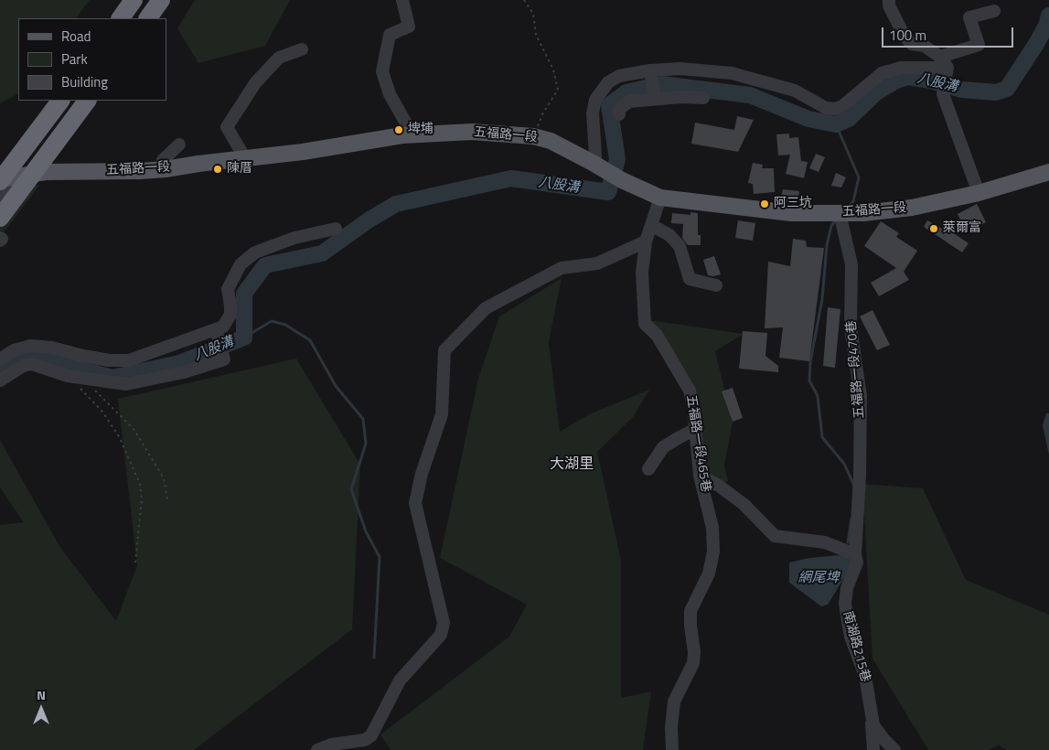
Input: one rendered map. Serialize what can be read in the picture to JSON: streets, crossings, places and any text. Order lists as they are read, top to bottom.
{
  "streets": {
    "main road": ["五福路一段"],
    "lane": ["五福路一段470巷", "五福路一段465巷", "南湖路215巷"]
  },
  "crossings": [
    ["五福路一段", "五福路一段470巷"],
    ["五福路一段", "五福路一段465巷"],
    ["五福路一段470巷", "南湖路215巷"]
  ],
  "districts": ["大湖里"],
  "water": ["八股溝", "網尾埤"],
  "places": [
    "埤埔",
    "陳厝",
    "阿三坑",
    "萊爾富"
  ],
  "legend": ["Road", "Park", "Building"],
  "scale_bar": "100 m",
  "north": "top"
}
